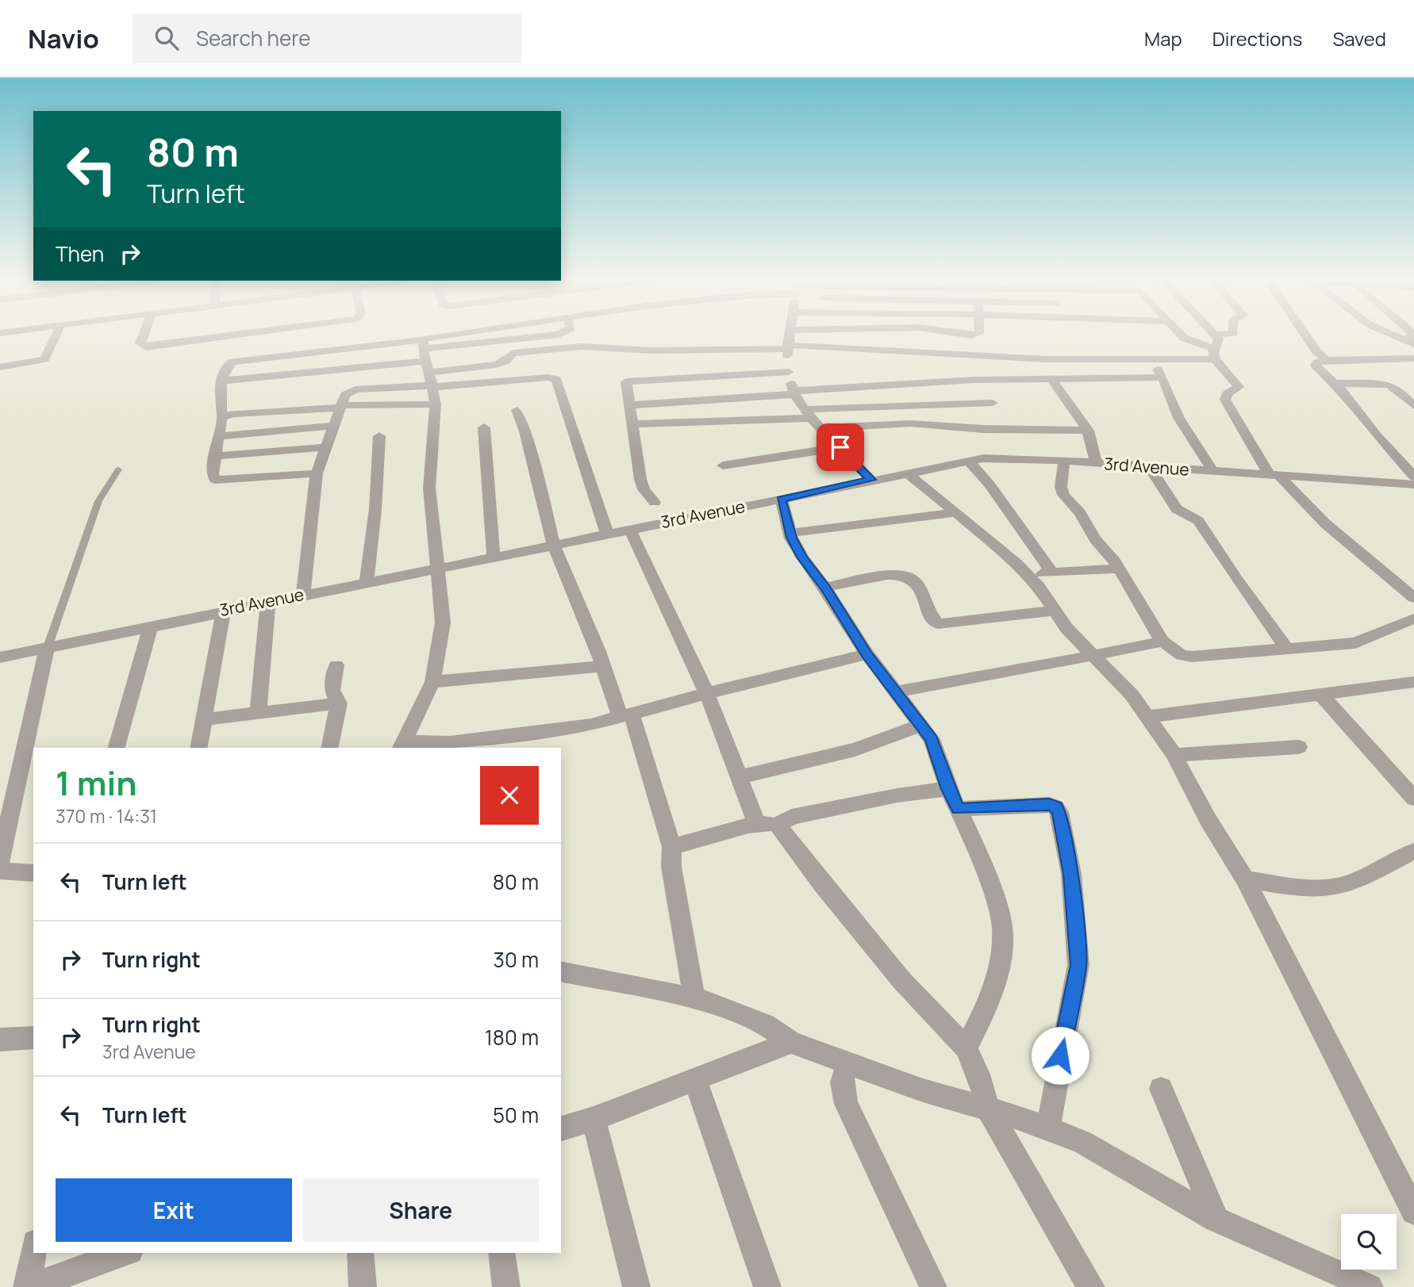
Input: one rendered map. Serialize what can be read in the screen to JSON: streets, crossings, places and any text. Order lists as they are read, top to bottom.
{
  "streets": {
    "street": ["3rd Avenue"]
  },
  "page": {
    "header": "Navio",
    "search": "Search here",
    "nav": ["Map", "Directions", "Saved"],
    "turn": ["80 m", "Turn left"],
    "then": "Then",
    "heading": ["1 min", "370 m · 14:31"],
    "list": [
      {
        "name": "Turn left",
        "value": "80 m"
      },
      {
        "name": "Turn right",
        "value": "30 m"
      },
      {
        "name": "Turn right",
        "note": "3rd Avenue",
        "value": "180 m"
      },
      {
        "name": "Turn left",
        "value": "50 m"
      }
    ],
    "buttons": ["Exit", "Share"]
  }
}
